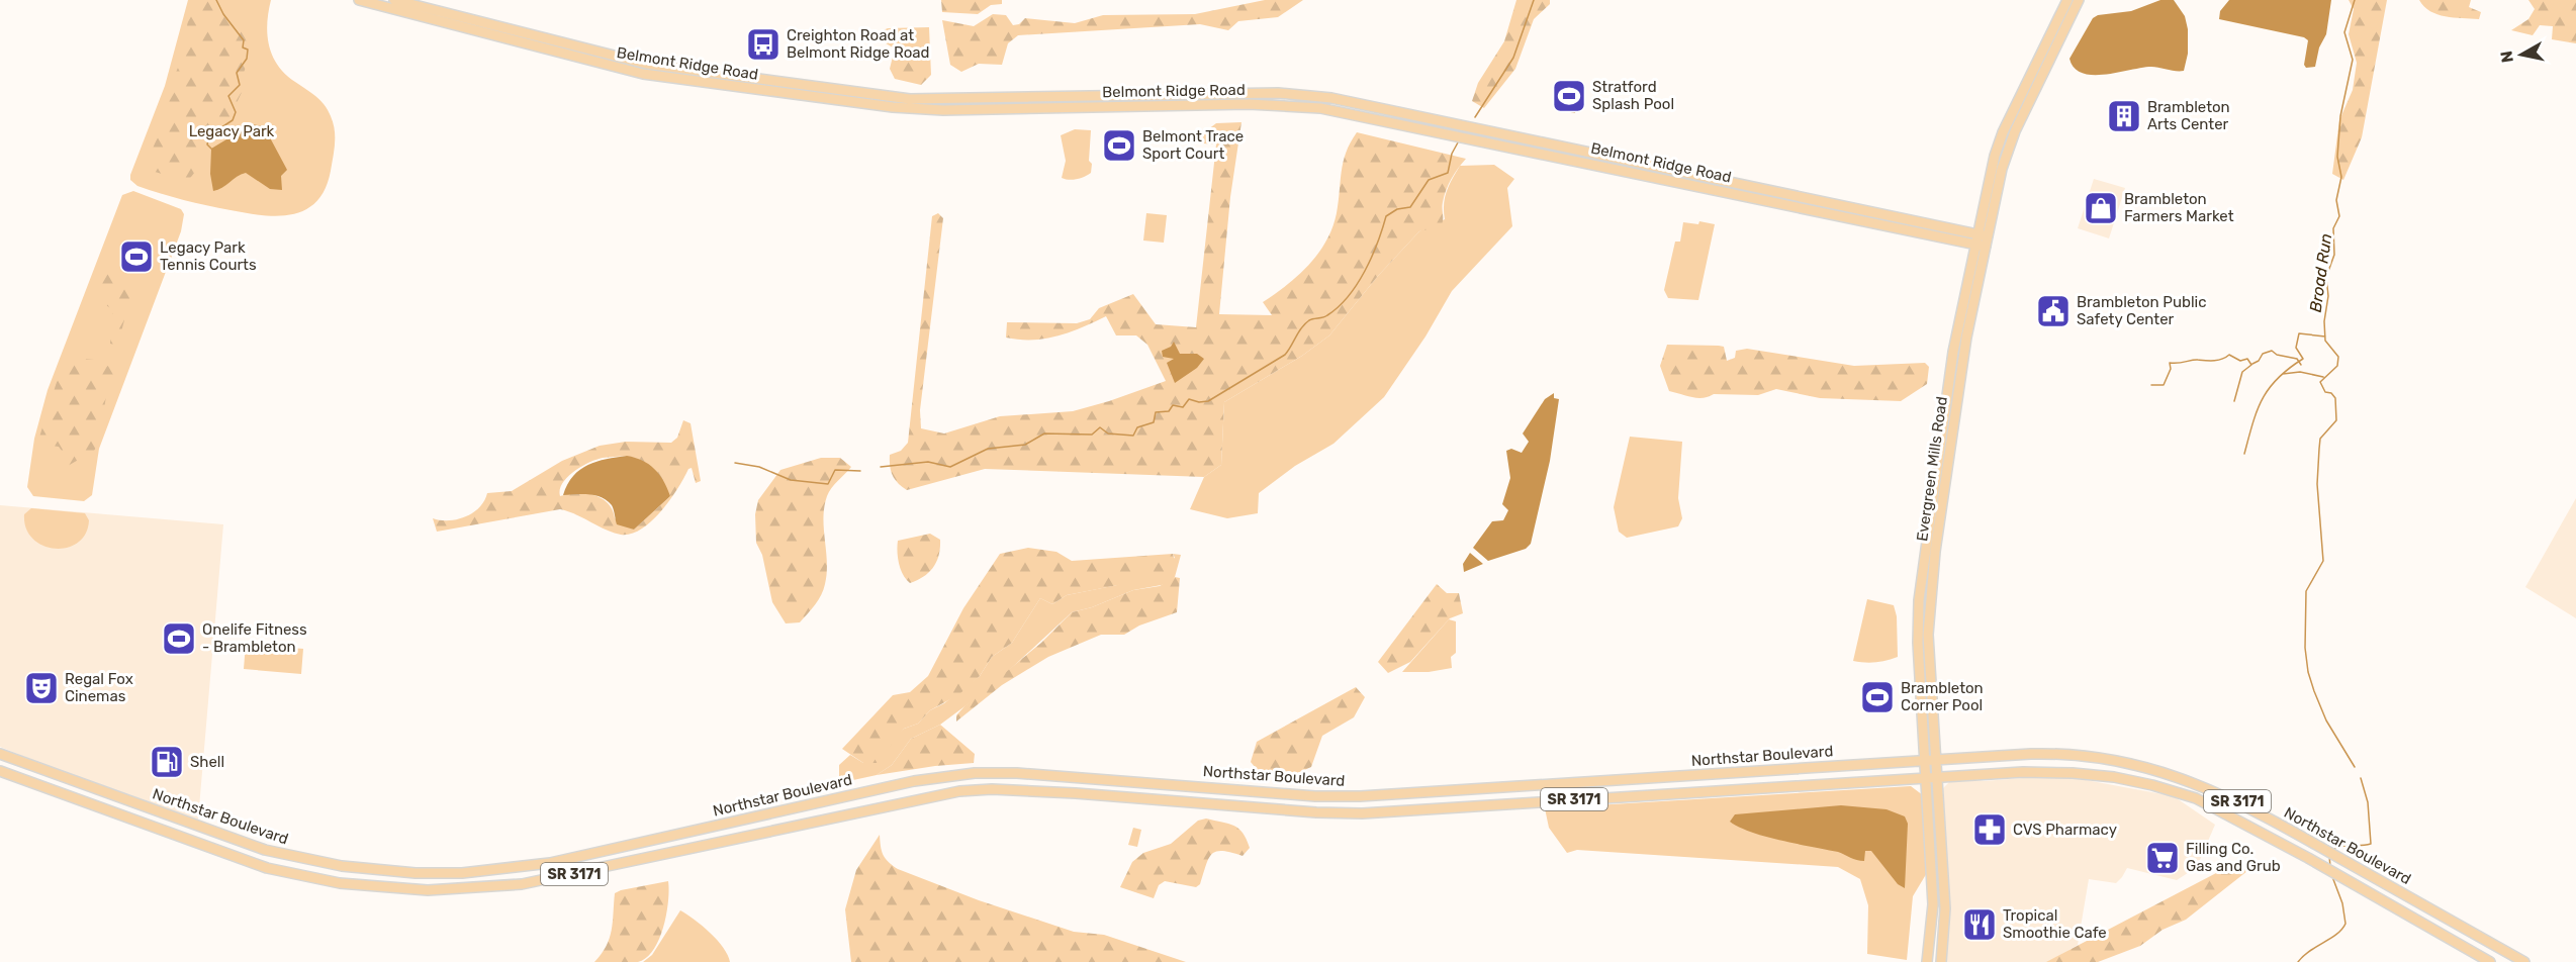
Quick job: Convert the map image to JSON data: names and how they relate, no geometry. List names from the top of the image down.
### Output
{
  "streets": {
    "main road": [
      "Belmont Ridge Road",
      "Evergreen Mills Road",
      "Northstar Boulevard",
      "SR 3171"
    ]
  },
  "crossings": [
    ["Belmont Ridge Road", "Evergreen Mills Road"],
    ["Evergreen Mills Road", "Northstar Boulevard"]
  ],
  "water": ["Broad Run"],
  "parks": ["Legacy Park"],
  "places": {
    "bus stop": ["Creighton Road at Belmont Ridge Road"],
    "sports": [
      "Stratford Splash Pool",
      "Belmont Trace Sport Court",
      "Legacy Park Tennis Courts",
      "Onelife Fitness - Brambleton",
      "Brambleton Corner Pool"
    ],
    "building": ["Brambleton Arts Center"],
    "shop": ["Brambleton Farmers Market"],
    "public building": ["Brambleton Public Safety Center"],
    "theatre": ["Regal Fox Cinemas"],
    "fuel station": ["Shell"],
    "pharmacy": ["CVS Pharmacy"],
    "supermarket": ["Filling Co. Gas and Grub"],
    "restaurant": ["Tropical Smoothie Cafe"]
  },
  "north": "left"
}
